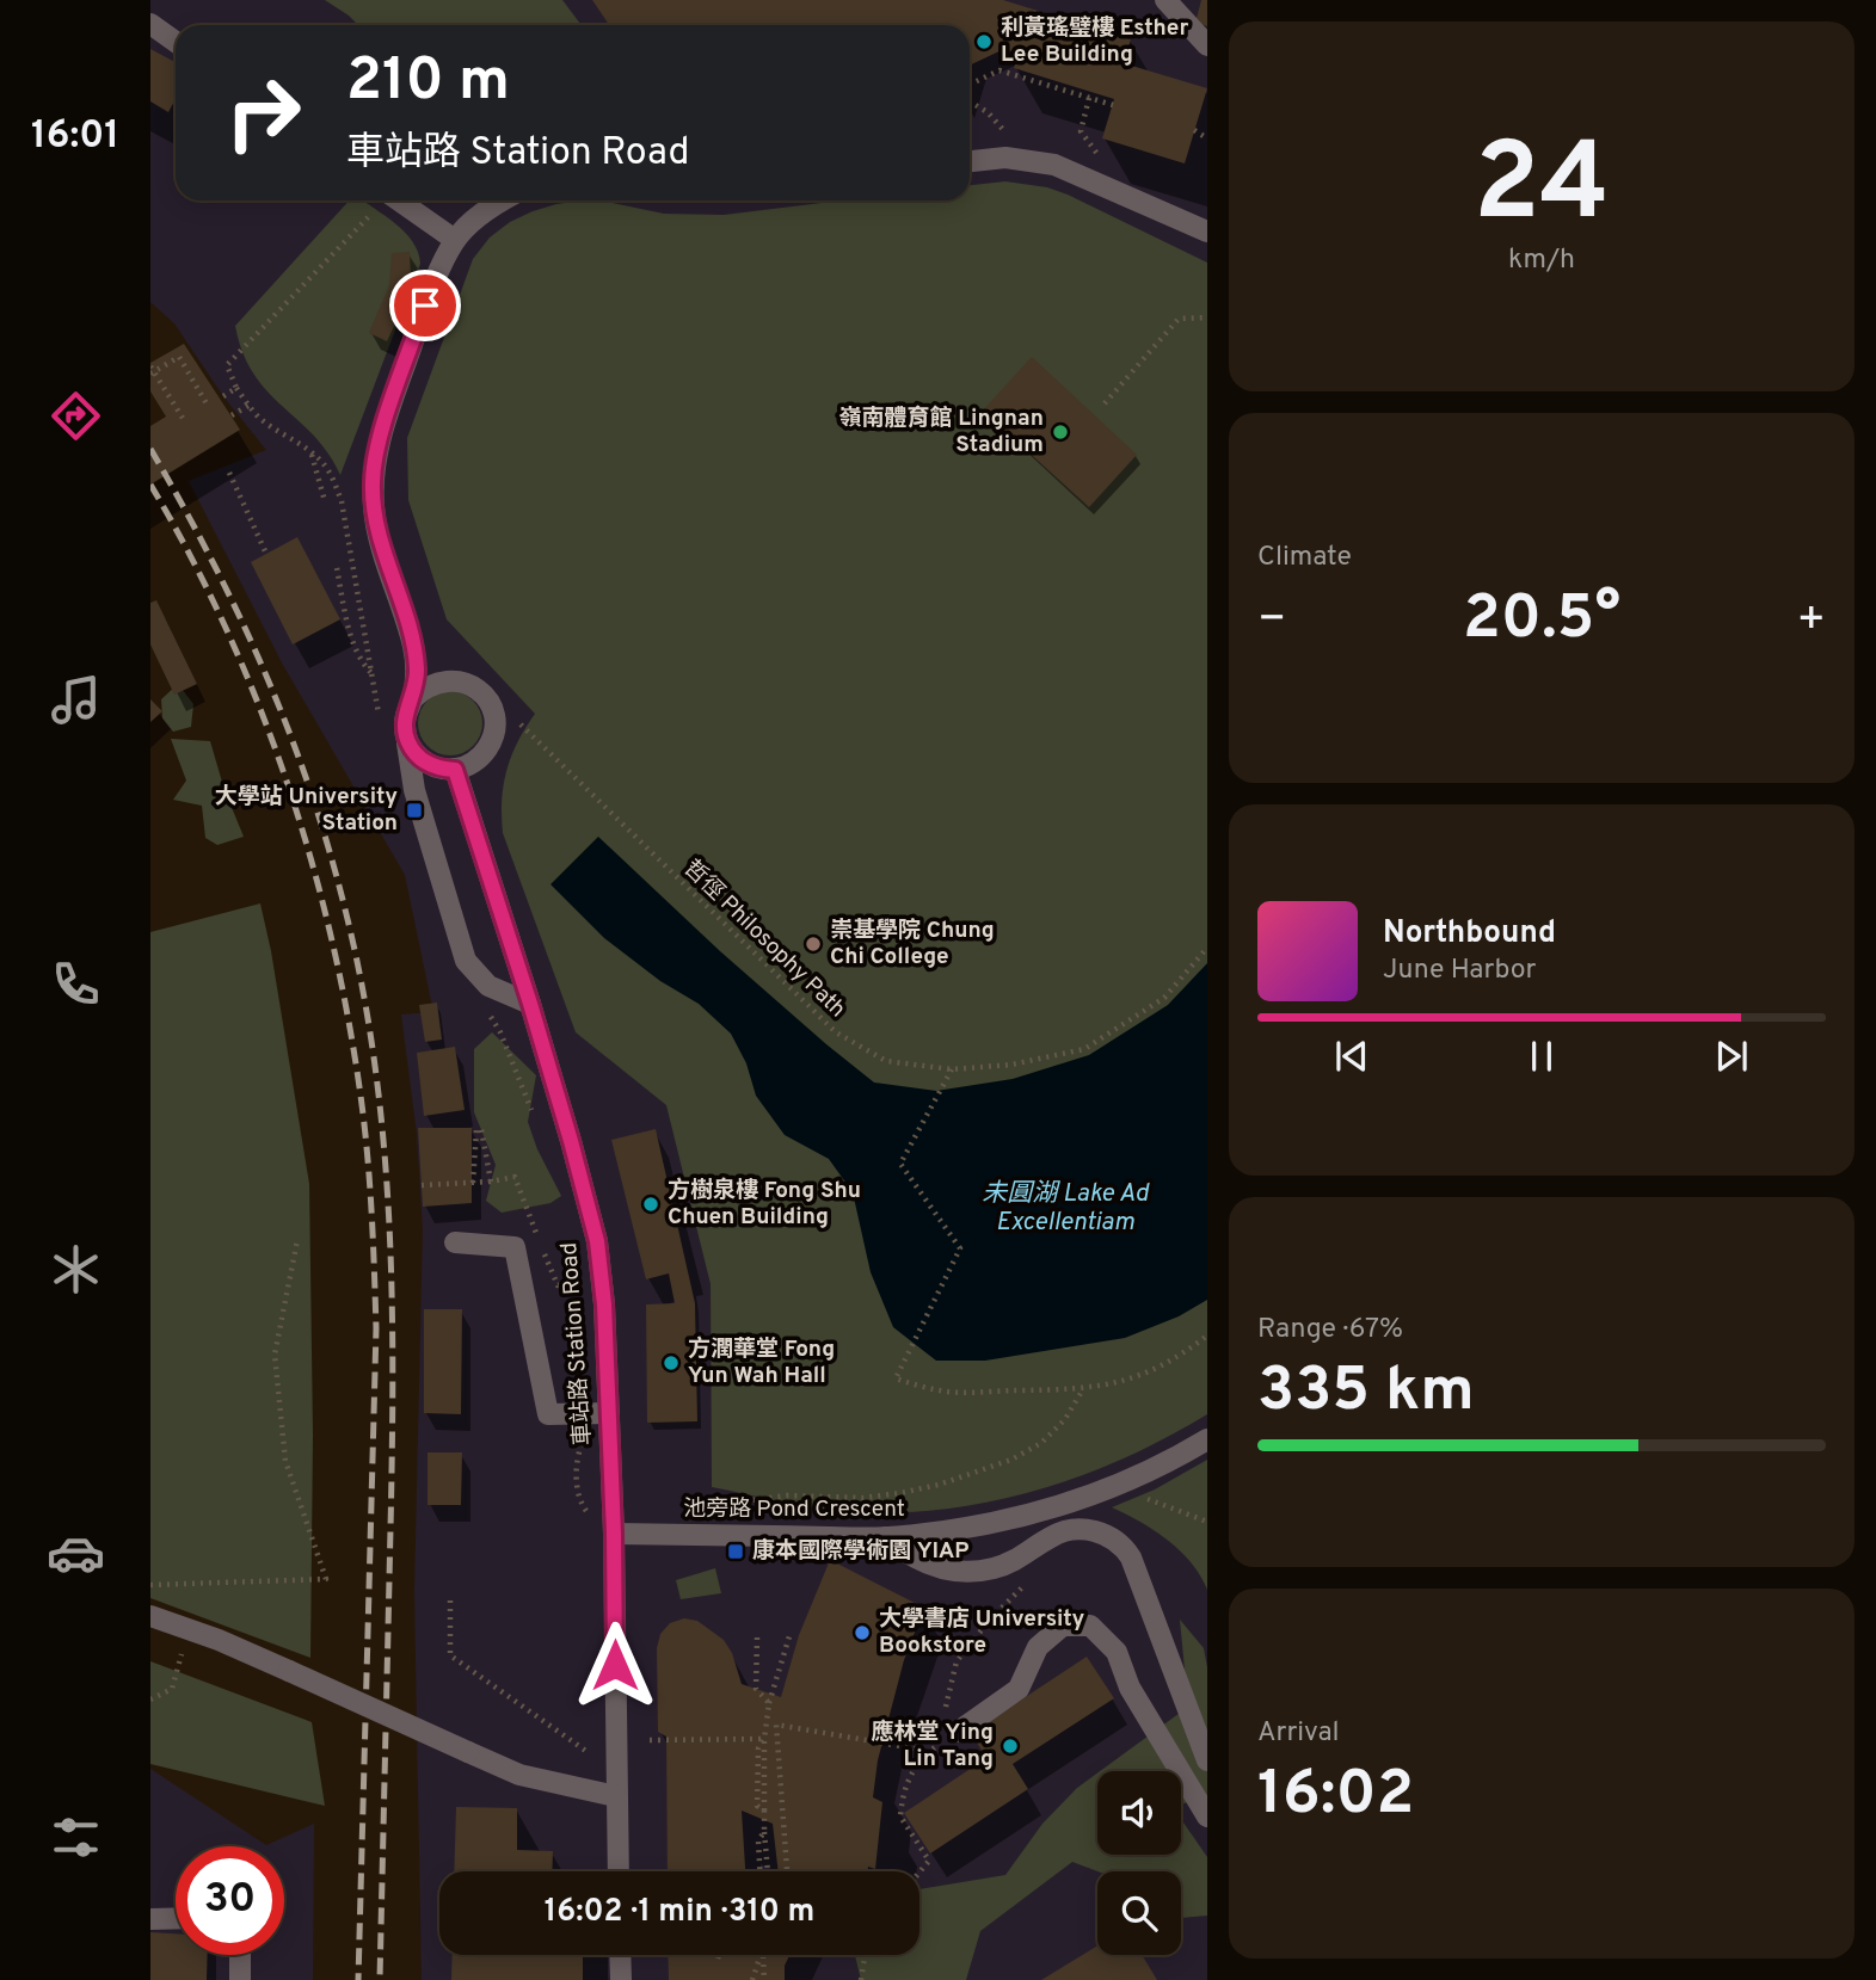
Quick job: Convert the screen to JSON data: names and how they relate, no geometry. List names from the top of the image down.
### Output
{
  "streets": {
    "street": ["車站路 Station Road", "池旁路 Pond Crescent"],
    "path": ["哲徑 Philosophy Path"]
  },
  "crossings": [
    ["車站路 Station Road", "池旁路 Pond Crescent"]
  ],
  "water": ["未圓湖 Lake Ad Excellentiam"],
  "places": {
    "other": [
      "利黃瑤璧樓 Esther Lee Building",
      "嶺南體育館 Lingnan Stadium",
      "崇基學院 Chung Chi College",
      "方樹泉樓 Fong Shu Chuen Building",
      "方潤華堂 Fong Yun Wah Hall",
      "大學書店 University Bookstore",
      "應林堂 Ying Lin Tang"
    ],
    "transit": ["大學站 University Station", "康本國際學術園 YIAP"]
  },
  "page": {
    "tabs": "16:01",
    "tile": [
      ["24", "km/h"],
      "Climate",
      ["Range · 67%", "335 km"],
      ["Arrival", "16:02"]
    ],
    "turn": ["210 m", "車站路 Station Road"],
    "heat": ["−", "20.5°", "+"],
    "song": ["Northbound", "June Harbor"],
    "limit": "30",
    "trip": "16:02 · 1 min · 310 m"
  }
}
